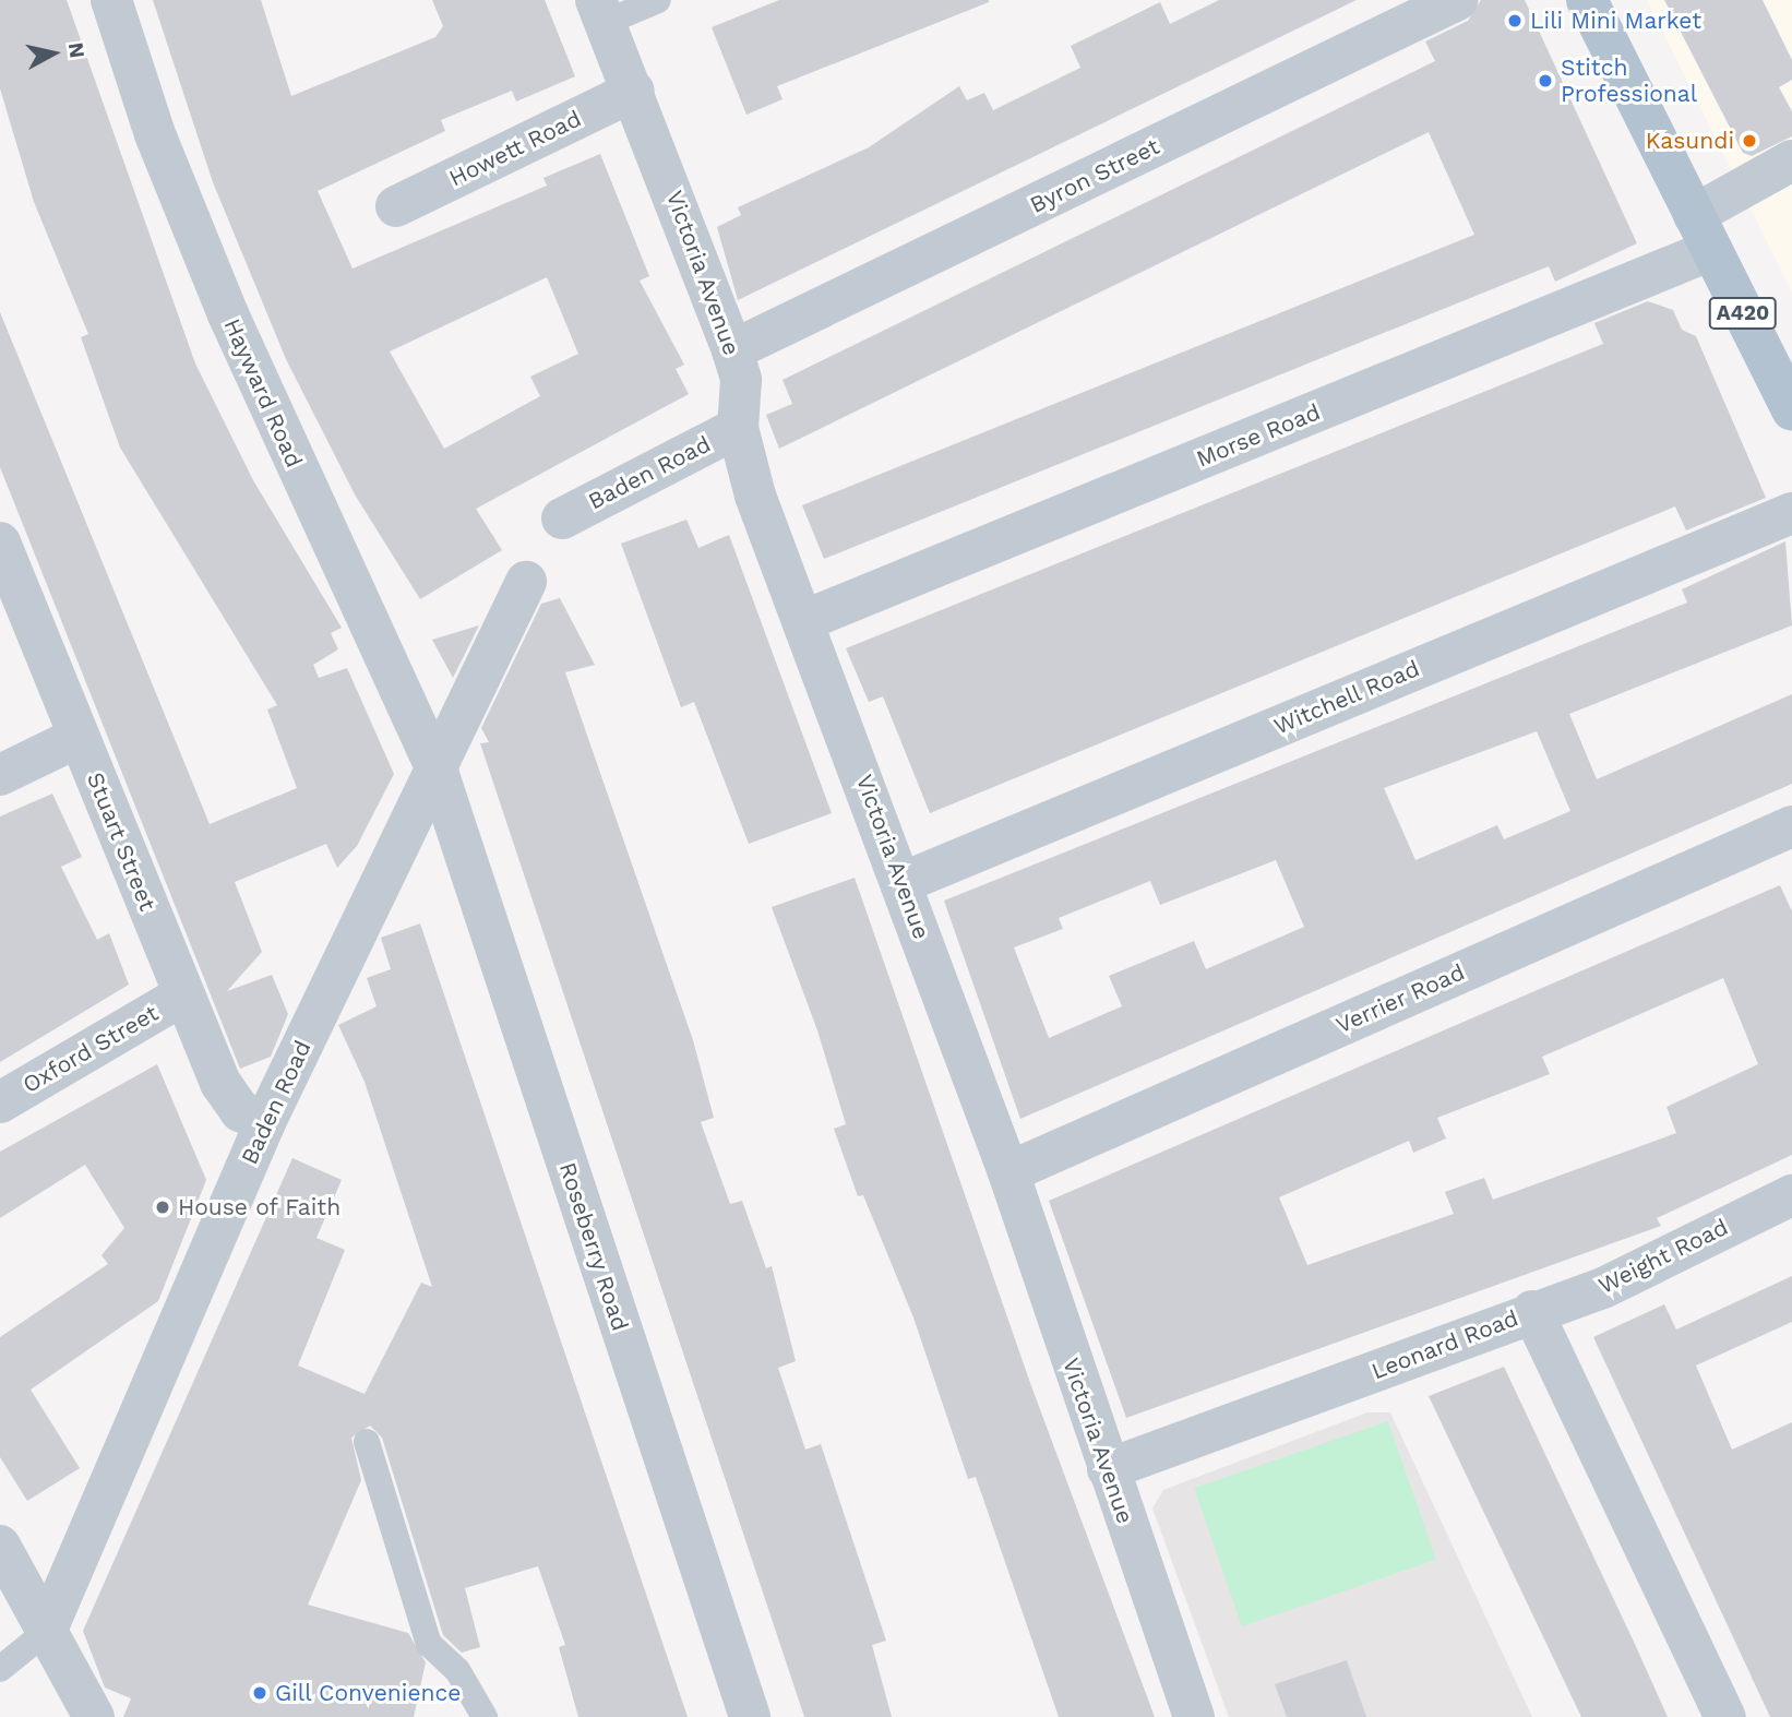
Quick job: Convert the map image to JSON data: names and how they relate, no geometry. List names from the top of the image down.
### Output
{
  "streets": {
    "main road": ["A420"],
    "street": [
      "Howett Road",
      "Byron Street",
      "Victoria Avenue",
      "Hayward Road",
      "Morse Road",
      "Baden Road",
      "Witchell Road",
      "Stuart Street",
      "Verrier Road",
      "Oxford Street",
      "Roseberry Road",
      "Weight Road",
      "Leonard Road"
    ]
  },
  "crossings": [
    ["Howett Road", "Victoria Avenue"],
    ["Byron Street", "Victoria Avenue"],
    ["Victoria Avenue", "Morse Road"],
    ["Victoria Avenue", "Baden Road"],
    ["Victoria Avenue", "Witchell Road"],
    ["Victoria Avenue", "Verrier Road"],
    ["Victoria Avenue", "Leonard Road"],
    ["A420", "Morse Road"],
    ["Hayward Road", "Baden Road"],
    ["Hayward Road", "Roseberry Road"],
    ["Baden Road", "Stuart Street"],
    ["Baden Road", "Roseberry Road"],
    ["Stuart Street", "Oxford Street"],
    ["Weight Road", "Leonard Road"]
  ],
  "places": [
    "Lili Mini Market",
    "Stitch Professional",
    "Kasundi",
    "House of Faith",
    "Gill Convenience"
  ],
  "north": "right"
}
